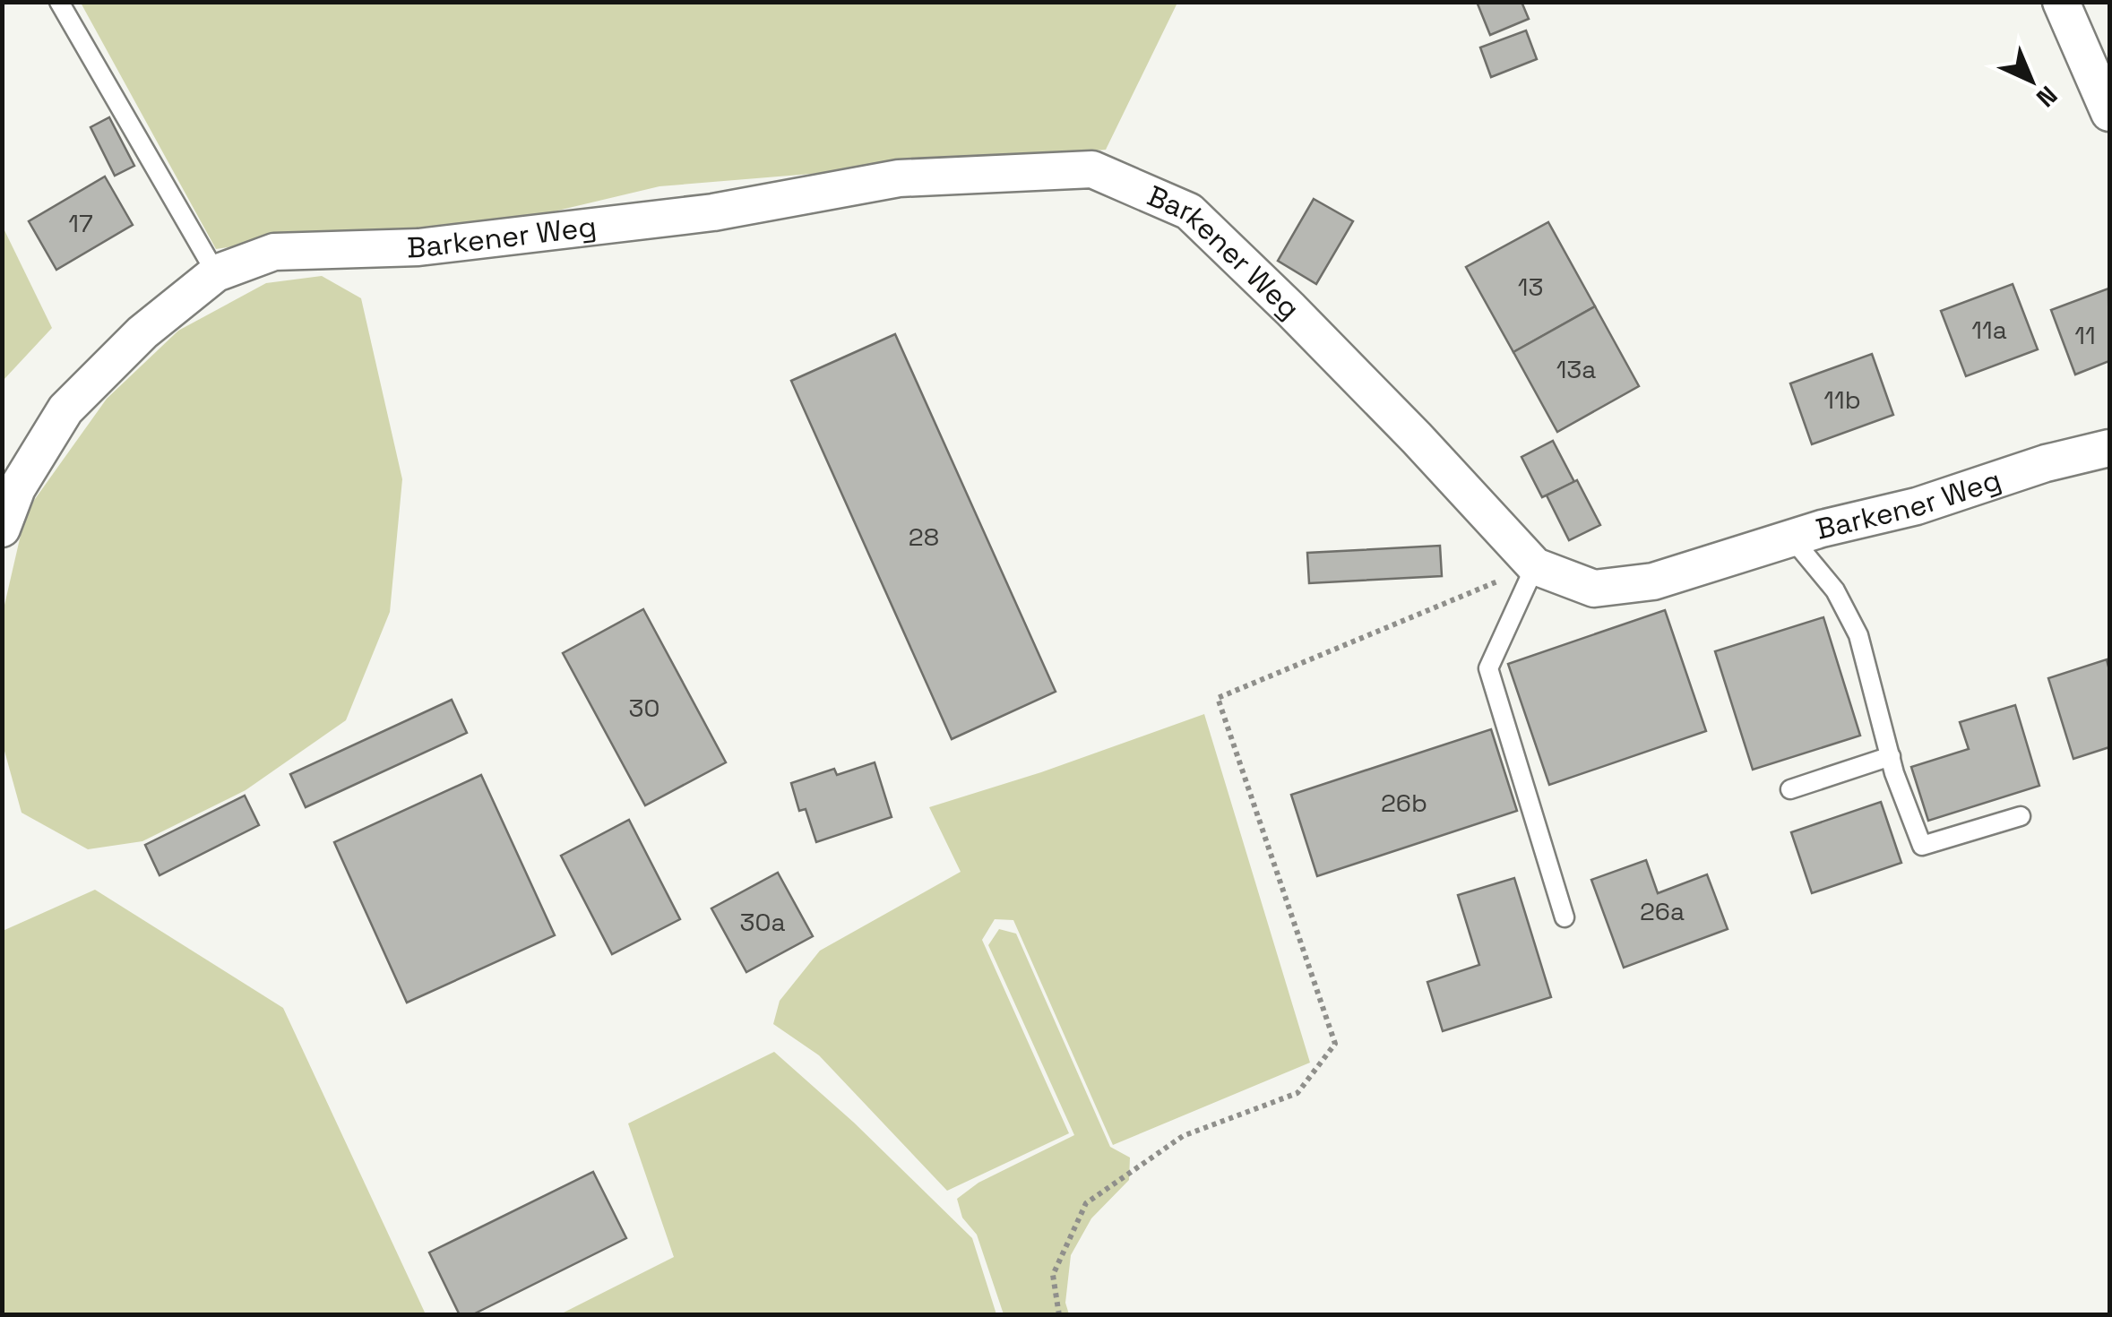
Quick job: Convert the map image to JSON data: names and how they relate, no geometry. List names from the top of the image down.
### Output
{
  "streets": {
    "street": ["Barkener Weg"]
  },
  "house_numbers": [
    "17",
    "13",
    "11a",
    "11",
    "13a",
    "11b",
    "28",
    "30",
    "26b",
    "26a",
    "30a"
  ],
  "north": "bottom right"
}
